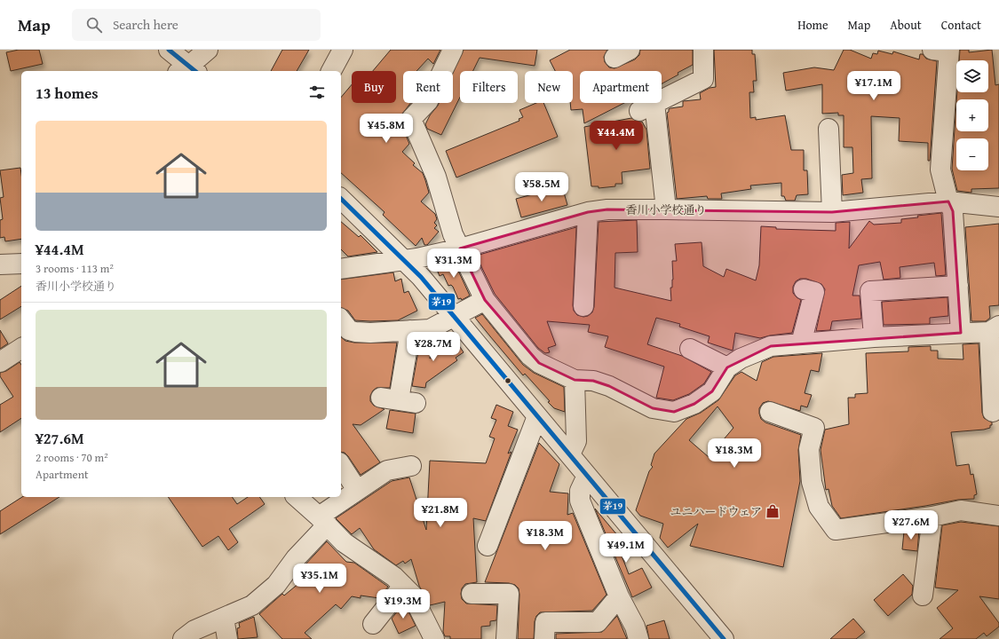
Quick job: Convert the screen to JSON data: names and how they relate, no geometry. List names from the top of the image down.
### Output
{
  "streets": {
    "street": ["香川小学校通り"]
  },
  "places": {
    "shop": ["ユニハードウェア"]
  },
  "lines": ["transit line 茅19"],
  "page": {
    "header": "Map",
    "search": "Search here",
    "nav": [
      "Home",
      "Map",
      "About",
      "Contact"
    ],
    "map_buttons": ["+", "−"],
    "price": [
      "¥17.1M",
      "¥45.8M",
      "¥44.4M",
      "¥58.5M",
      "¥31.3M",
      "¥28.7M",
      "¥18.3M",
      "¥21.8M",
      "¥27.6M",
      "¥18.3M",
      "¥49.1M",
      "¥35.1M",
      "¥19.3M"
    ],
    "chip": [
      "Buy",
      "Rent",
      "Filters",
      "New",
      "Apartment"
    ],
    "heading": "13 homes",
    "list": [
      {
        "name": "¥44.4M",
        "note": "3 rooms · 113 m² · 香川小学校通り"
      },
      {
        "name": "¥27.6M",
        "note": "2 rooms · 70 m² · Apartment"
      }
    ]
  }
}
